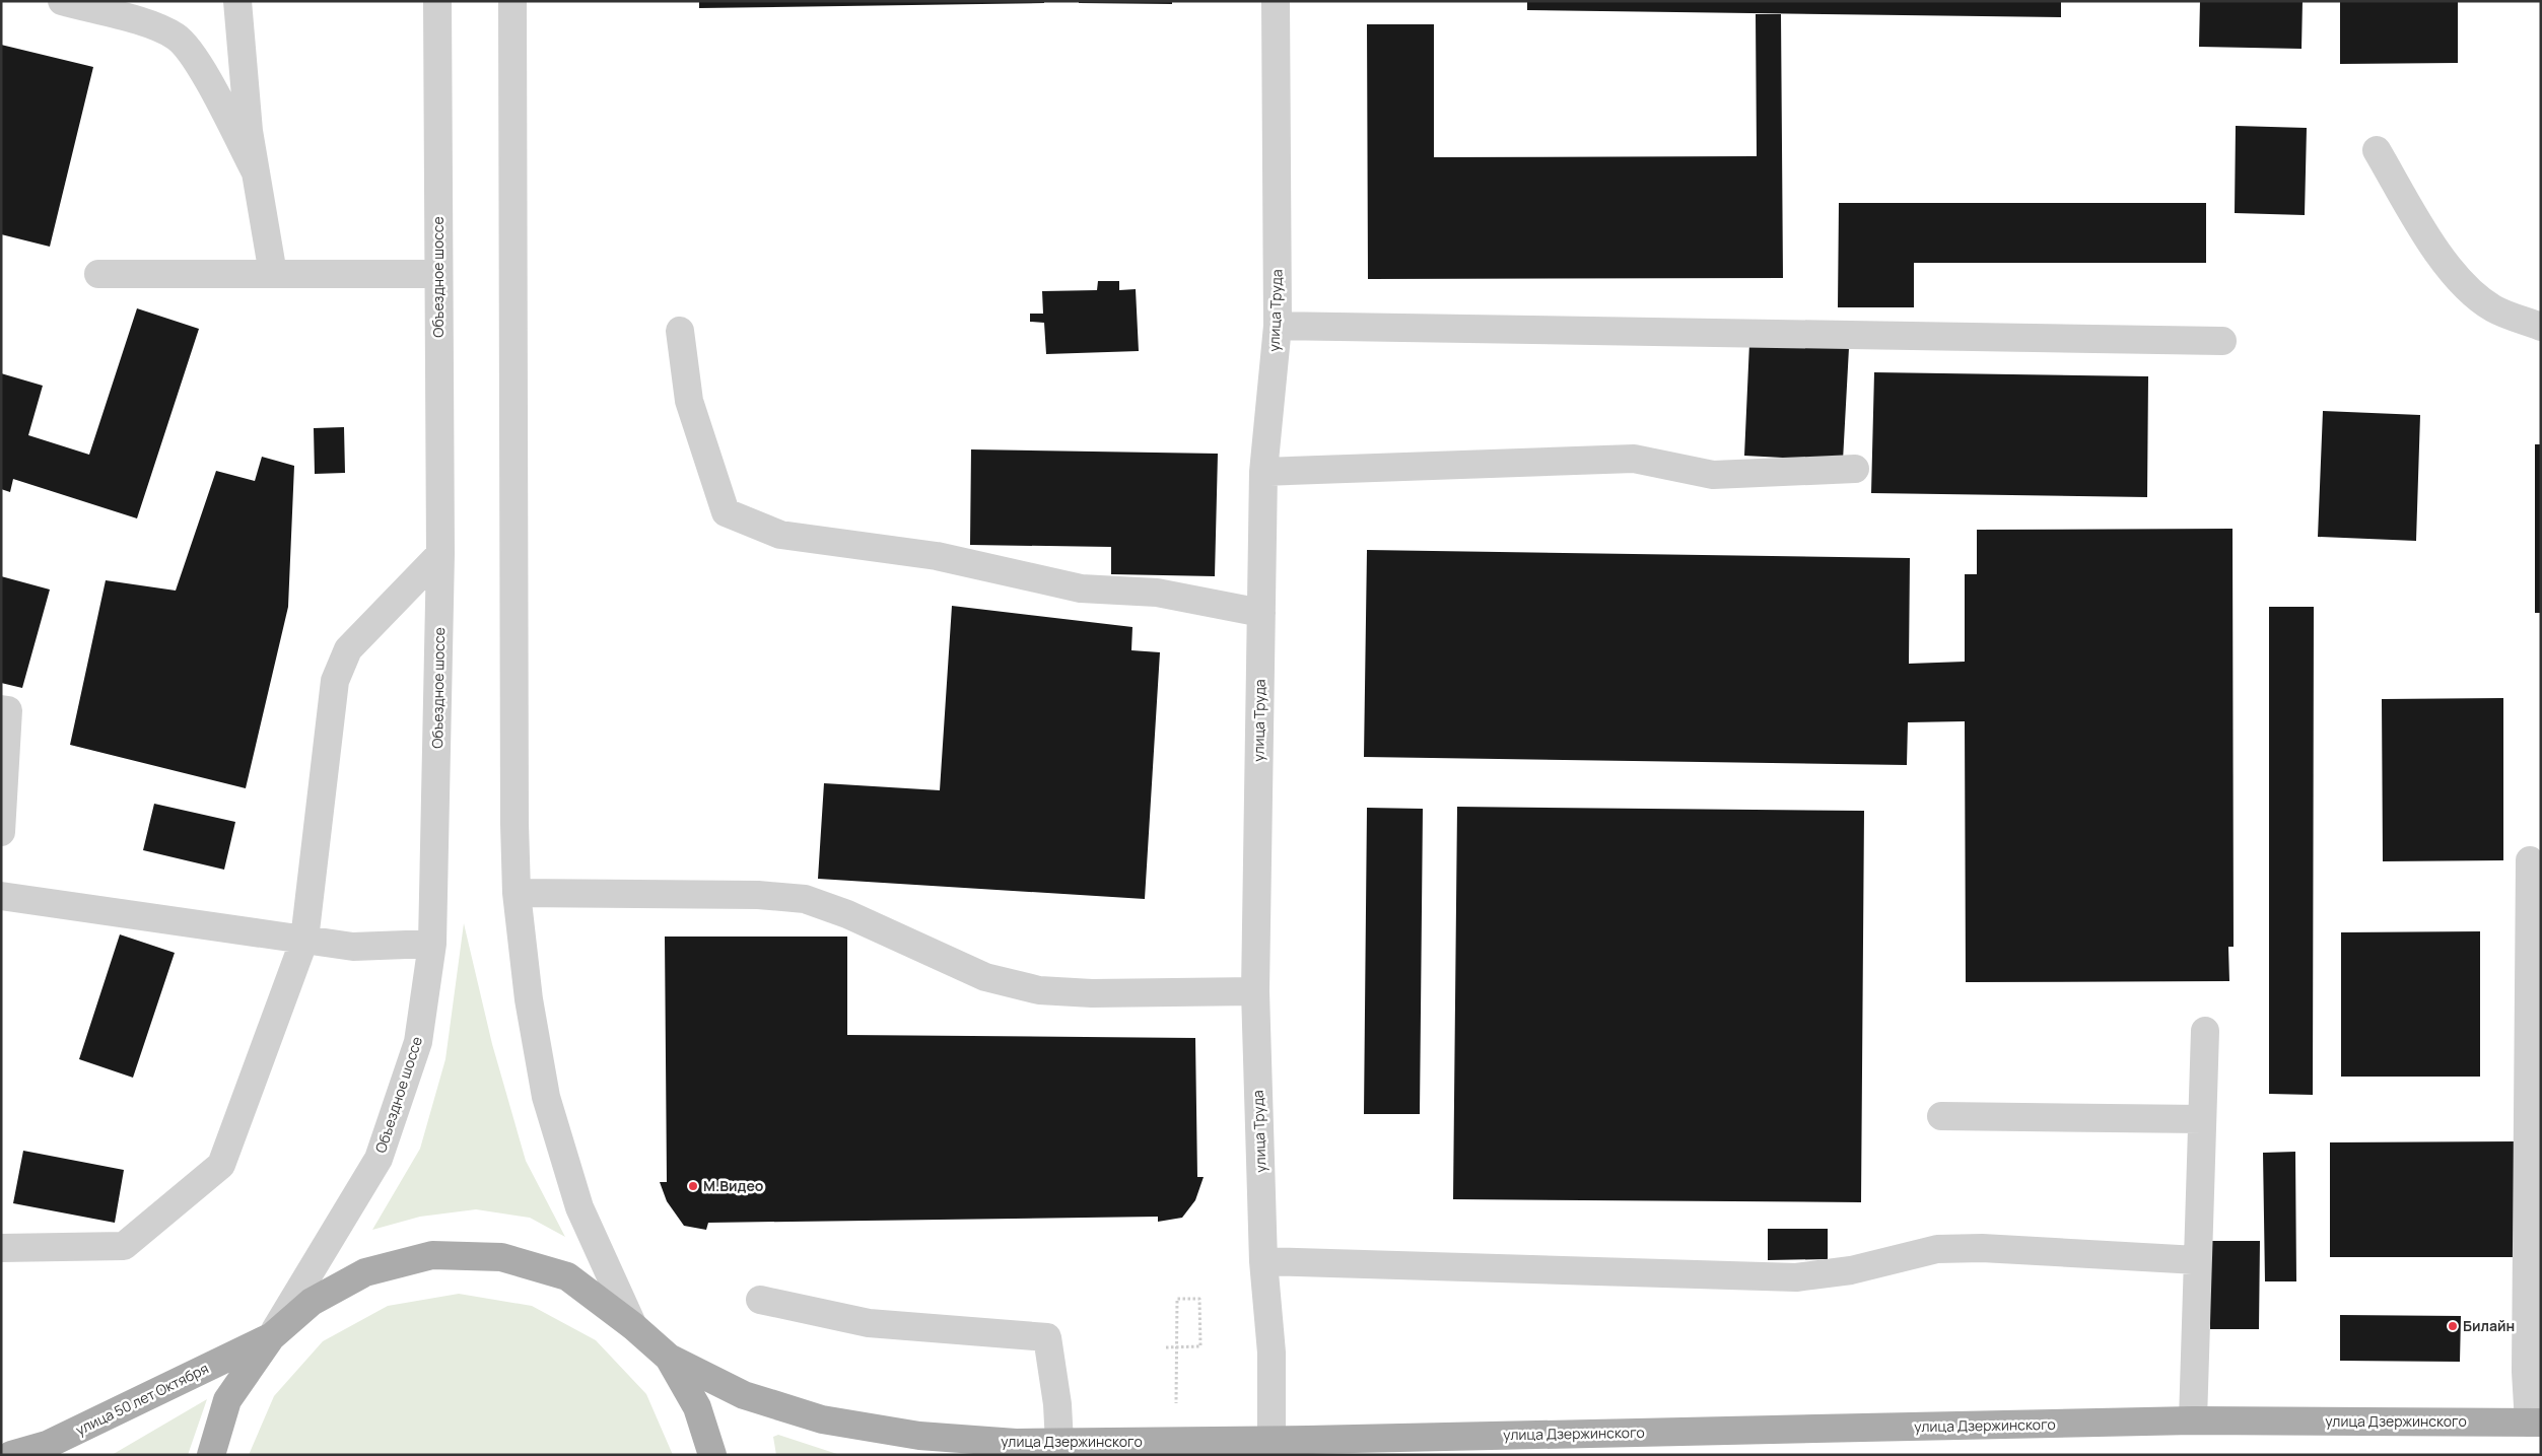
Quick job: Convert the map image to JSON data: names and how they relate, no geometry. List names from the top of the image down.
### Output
{
  "streets": {
    "main road": ["улица 50 лет Октября", "улица Дзержинского"],
    "street": ["Объездное шоссе", "улица Труда"]
  },
  "crossings": [
    ["Объездное шоссе", "улица 50 лет Октября"],
    ["Объездное шоссе", "улица Дзержинского"],
    ["улица Труда", "улица Дзержинского"],
    ["улица 50 лет Октября", "улица Дзержинского"]
  ],
  "places": ["М.Видео", "Билайн"]
}
